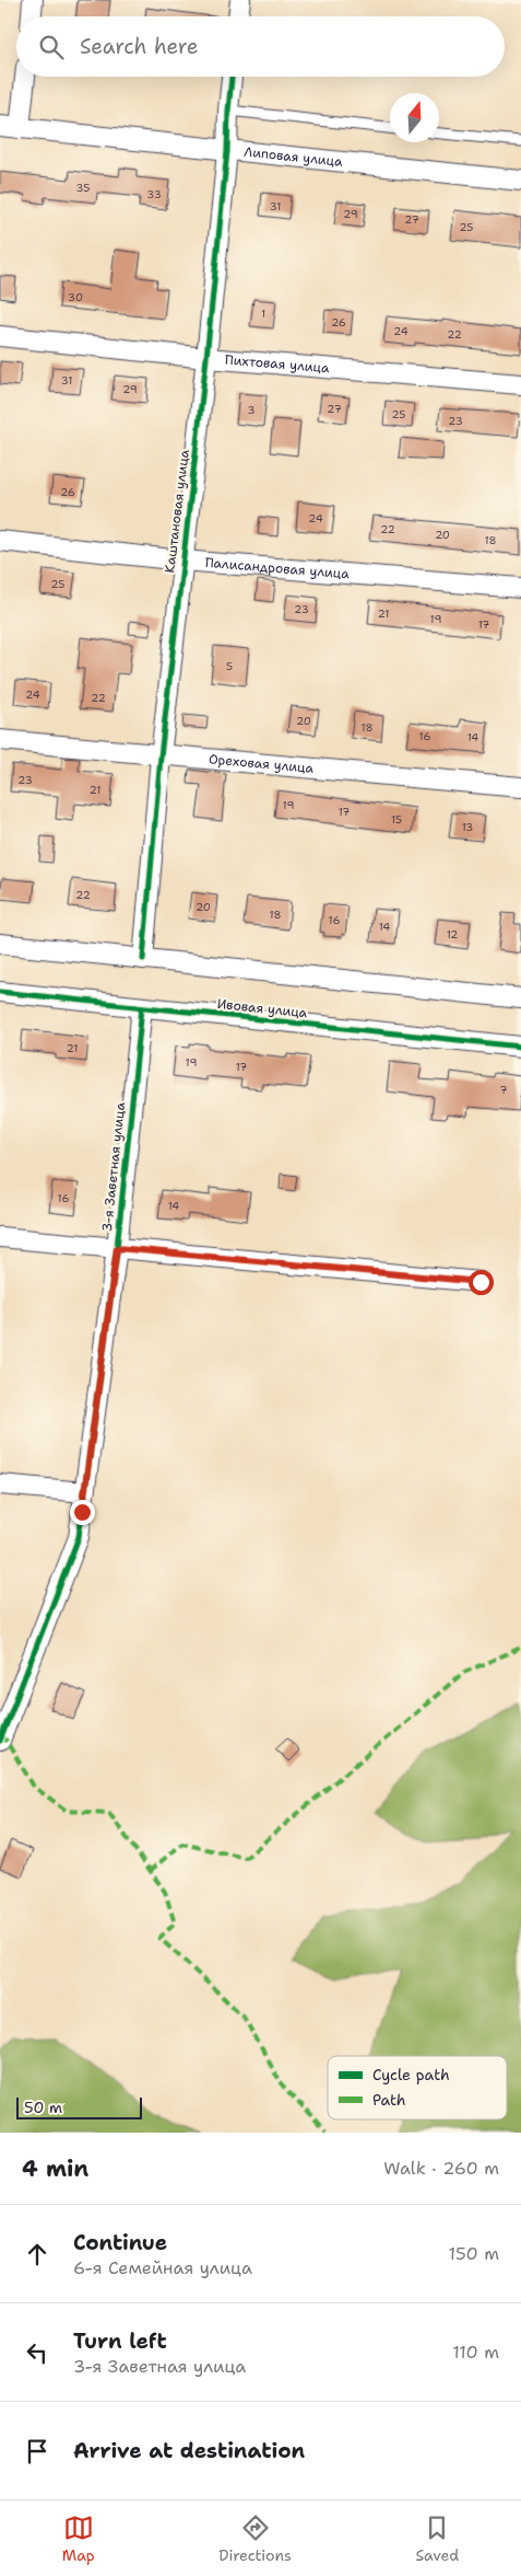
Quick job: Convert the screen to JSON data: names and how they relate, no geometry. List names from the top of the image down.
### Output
{
  "streets": {
    "street": [
      "Липовая улица",
      "Пихтовая улица",
      "Каштановая улица",
      "Палисандровая улица",
      "Ореховая улица",
      "Ивовая улица",
      "3-я Заветная улица"
    ]
  },
  "crossings": [
    ["Липовая улица", "Каштановая улица"],
    ["Пихтовая улица", "Каштановая улица"],
    ["Каштановая улица", "Палисандровая улица"],
    ["Каштановая улица", "Ореховая улица"],
    ["Ивовая улица", "3-я Заветная улица"]
  ],
  "house_numbers": [
    "35",
    "33",
    "31",
    "29",
    "27",
    "25",
    "30",
    "1",
    "26",
    "24",
    "22",
    "31",
    "29",
    "27",
    "3",
    "25",
    "23",
    "26",
    "24",
    "22",
    "20",
    "18",
    "25",
    "23",
    "21",
    "19",
    "17",
    "5",
    "24",
    "22",
    "20",
    "18",
    "16",
    "14",
    "23",
    "21",
    "19",
    "17",
    "15",
    "13",
    "22",
    "20",
    "18",
    "16",
    "14",
    "12",
    "21",
    "19",
    "17",
    "7",
    "16",
    "14"
  ],
  "legend": ["Cycle path", "Path"],
  "scale_bar": "50 m",
  "north": "top",
  "page": {
    "search": "Search here",
    "scale": "50 m",
    "heading": ["4 min", "Walk · 260 m"],
    "list": [
      ["Continue", "6-я Семейная улица", "150 m"],
      ["Turn left", "3-я Заветная улица", "110 m"],
      "Arrive at destination"
    ],
    "nav": ["Map", "Directions", "Saved"]
  }
}
